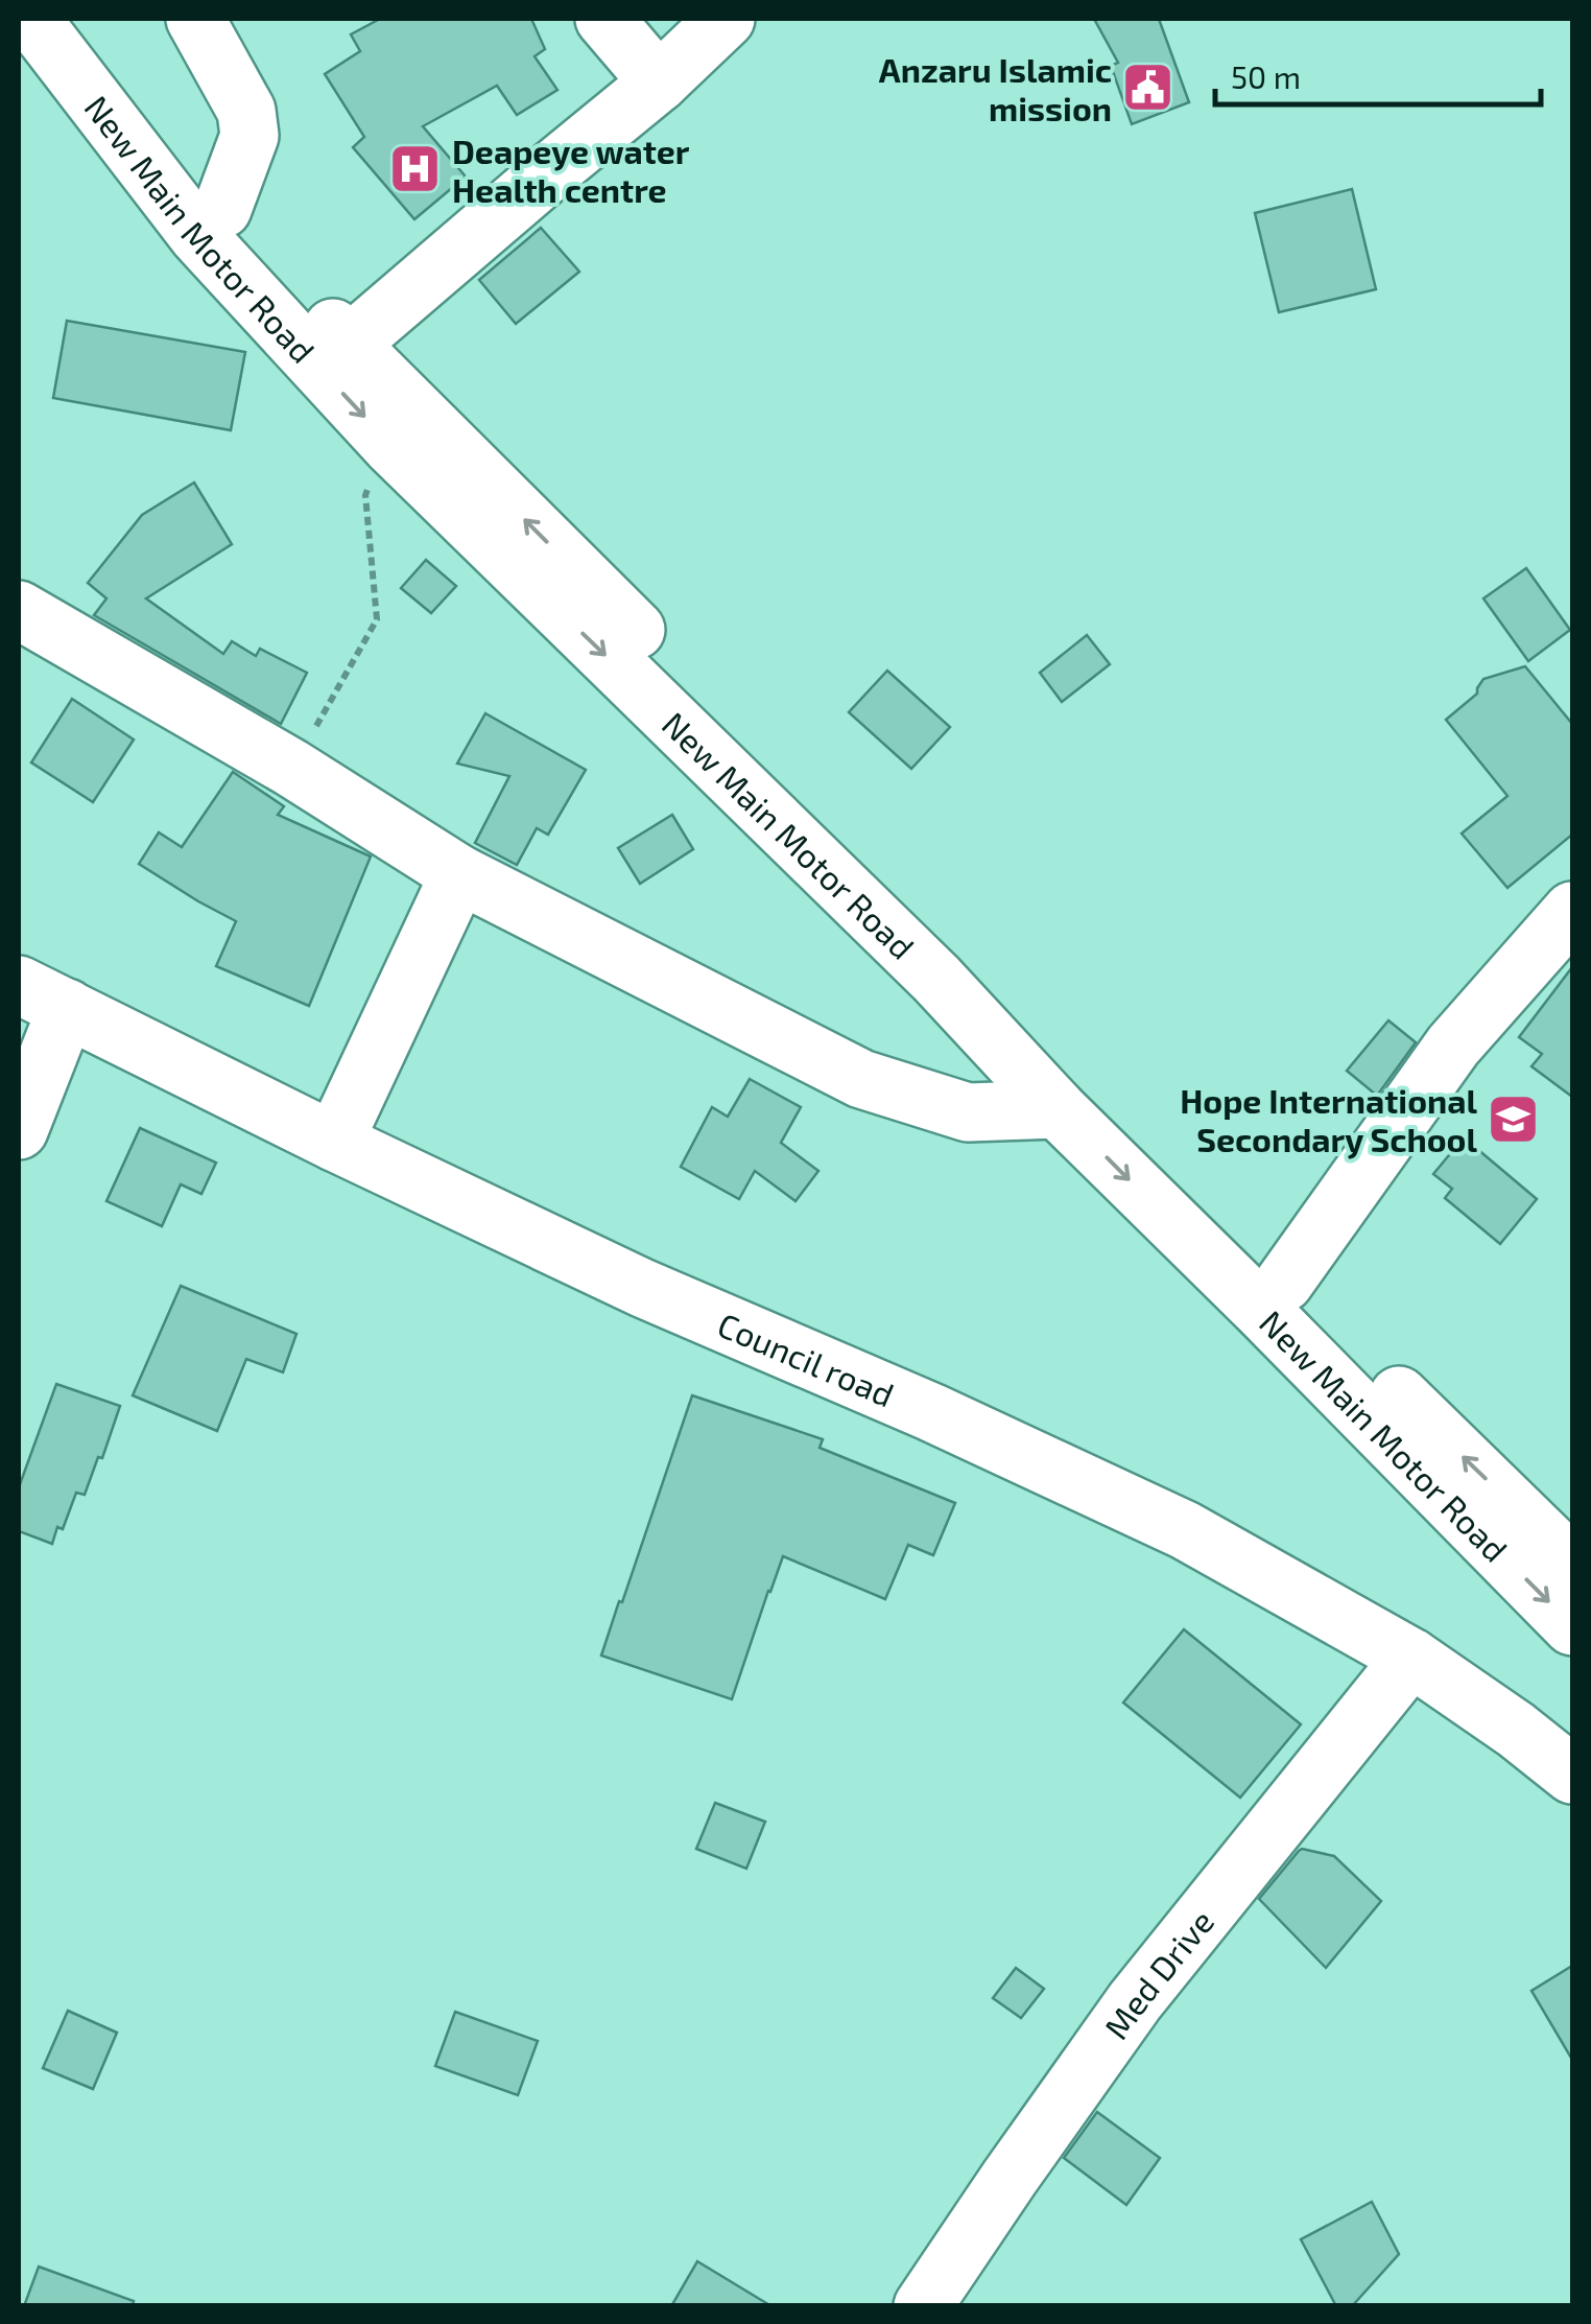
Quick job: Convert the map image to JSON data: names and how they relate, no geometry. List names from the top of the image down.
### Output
{
  "streets": {
    "main road": ["New Main Motor Road", "Council road", "Med Drive"]
  },
  "crossings": [
    ["Council road", "Med Drive"]
  ],
  "places": {
    "public building": ["Anzaru Islamic mission"],
    "hospital": ["Deapeye water Health centre"],
    "school or university": ["Hope International Secondary School"]
  },
  "scale_bar": "50 m"
}
